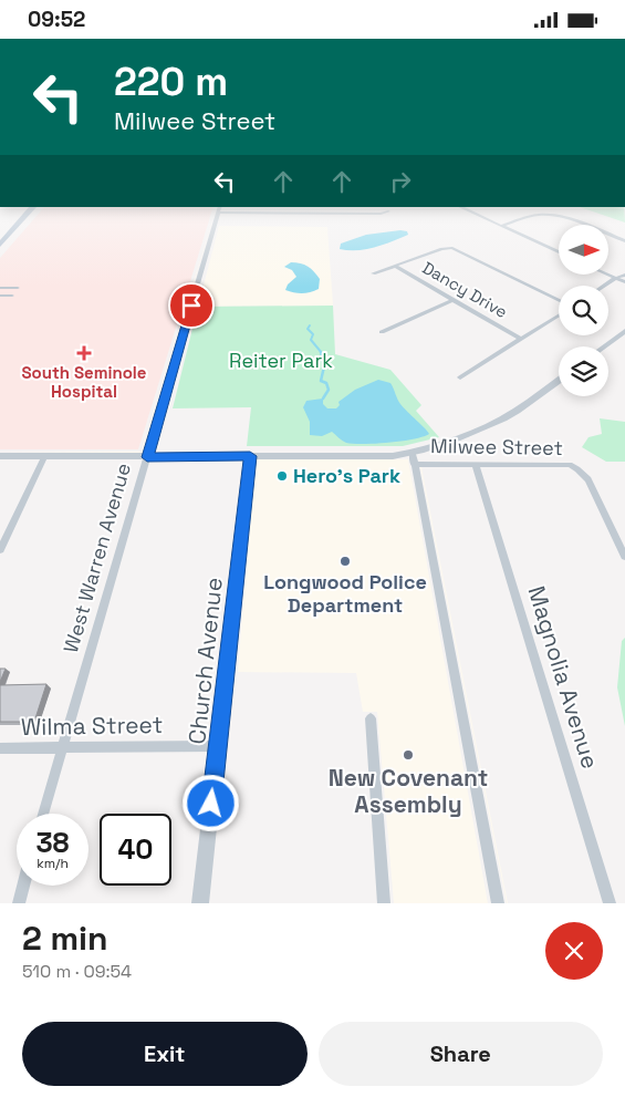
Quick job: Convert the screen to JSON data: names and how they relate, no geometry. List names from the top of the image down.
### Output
{
  "streets": {
    "street": [
      "Dancy Drive",
      "Milwee Street",
      "West Warren Avenue",
      "Church Avenue",
      "Magnolia Avenue",
      "Wilma Street"
    ]
  },
  "crossings": [
    ["Milwee Street", "West Warren Avenue"],
    ["Milwee Street", "Church Avenue"],
    ["Milwee Street", "Magnolia Avenue"],
    ["West Warren Avenue", "Wilma Street"],
    ["Church Avenue", "Wilma Street"]
  ],
  "parks": ["Reiter Park"],
  "places": {
    "health": ["South Seminole Hospital"],
    "other": ["Hero's Park", "Longwood Police Department", "New Covenant Assembly"]
  },
  "north": "right",
  "page": {
    "status": "09:52",
    "turn": ["220 m", "Milwee Street"],
    "speed": "38 km/h",
    "limit": "40",
    "heading": ["2 min", "510 m · 09:54"],
    "buttons": ["Exit", "Share"]
  }
}
